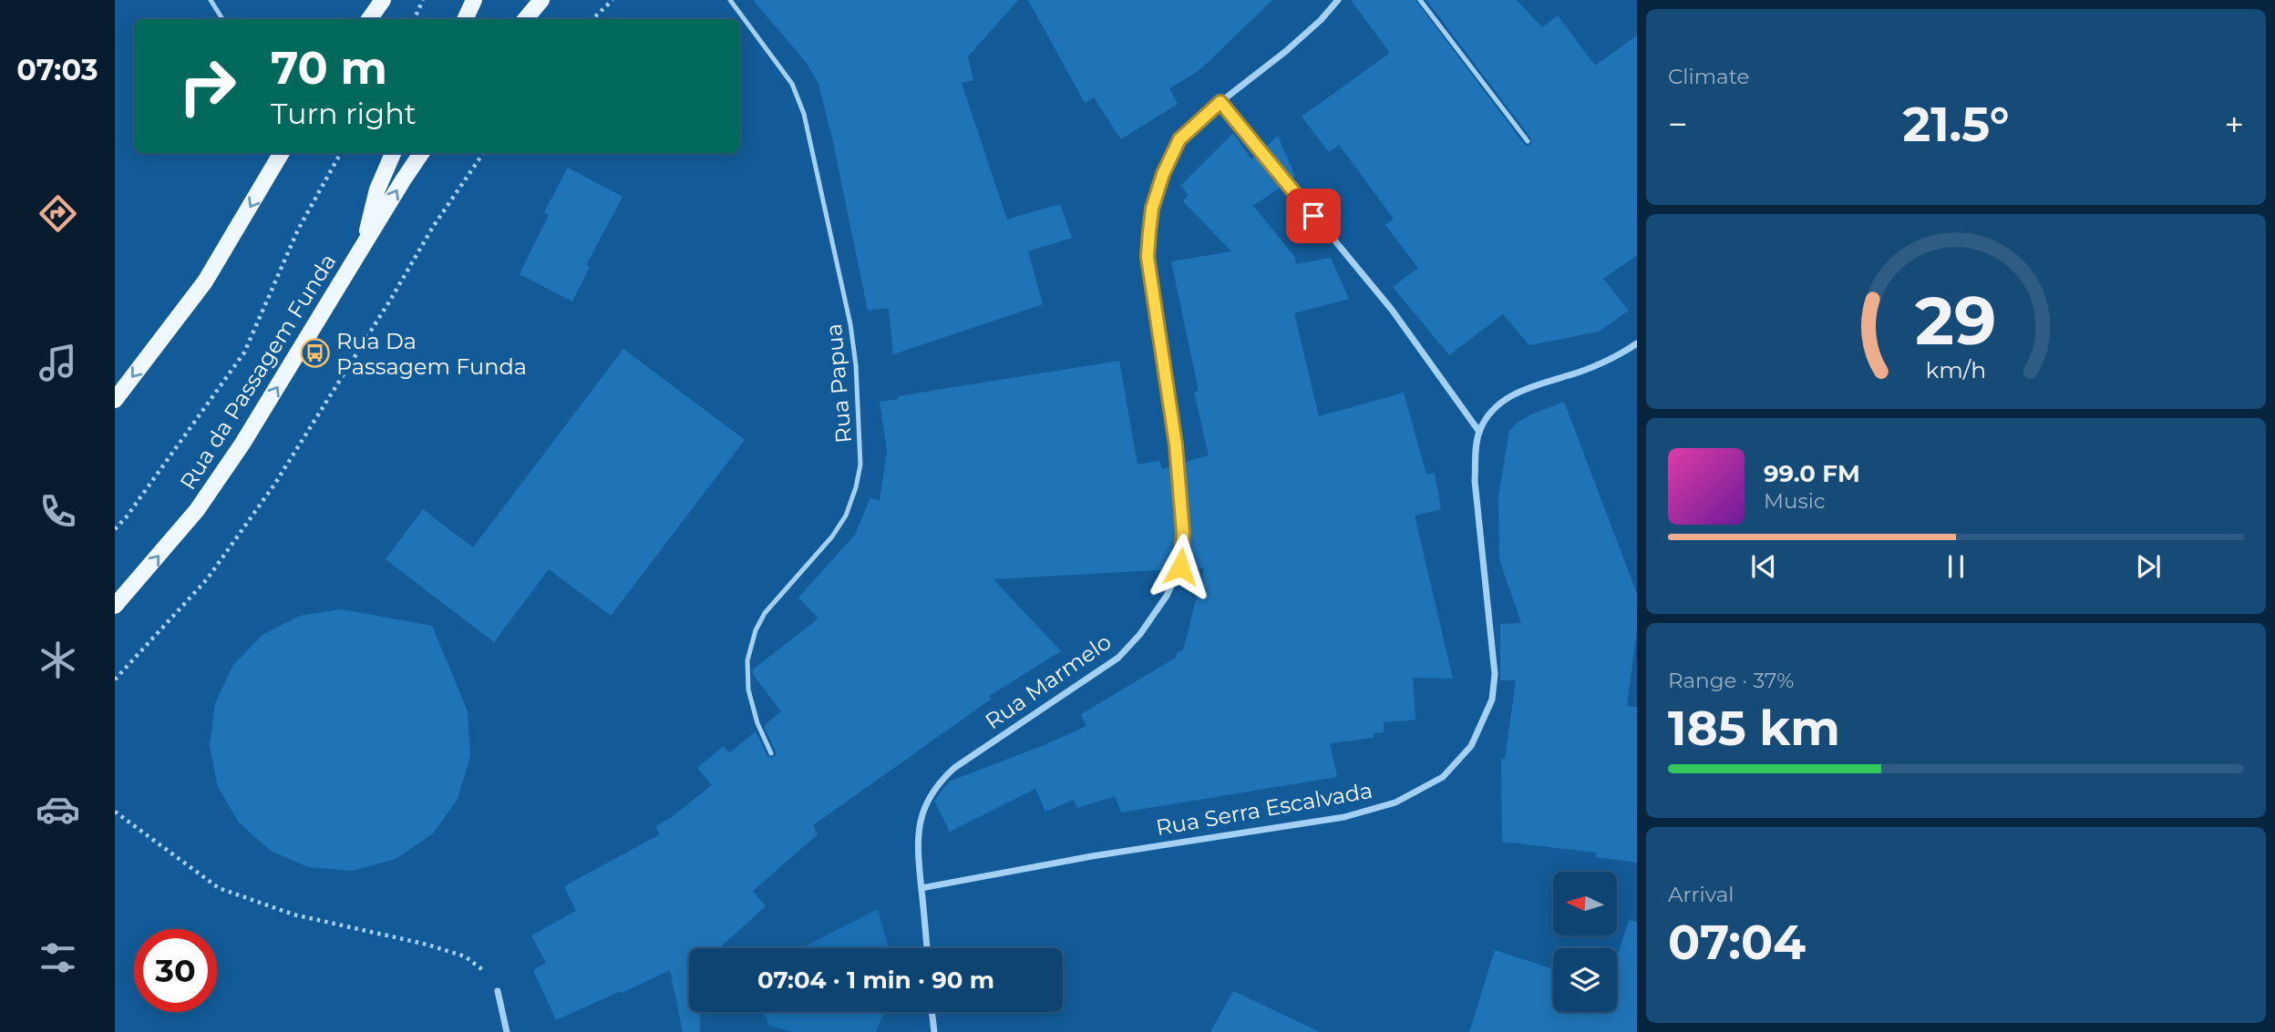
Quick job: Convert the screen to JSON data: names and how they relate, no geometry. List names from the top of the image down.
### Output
{
  "streets": {
    "main road": ["Rua da Passagem Funda"],
    "street": ["Rua Marmelo", "Rua Serra Escalvada"],
    "lane": ["Rua Papua"]
  },
  "crossings": [
    ["Rua Marmelo", "Rua Serra Escalvada"]
  ],
  "places": {
    "bus stop": ["Rua Da Passagem Funda"]
  },
  "north": "left",
  "page": {
    "tabs": "07:03",
    "tile": [
      "Climate",
      ["Range · 37%", "185 km"],
      ["Arrival", "07:04"]
    ],
    "turn": ["70 m", "Turn right"],
    "heat": ["−", "21.5°", "+"],
    "song": ["99.0 FM", "Music"],
    "limit": "30",
    "trip": "07:04 · 1 min · 90 m",
    "gauge": ["29", "km/h"]
  }
}
